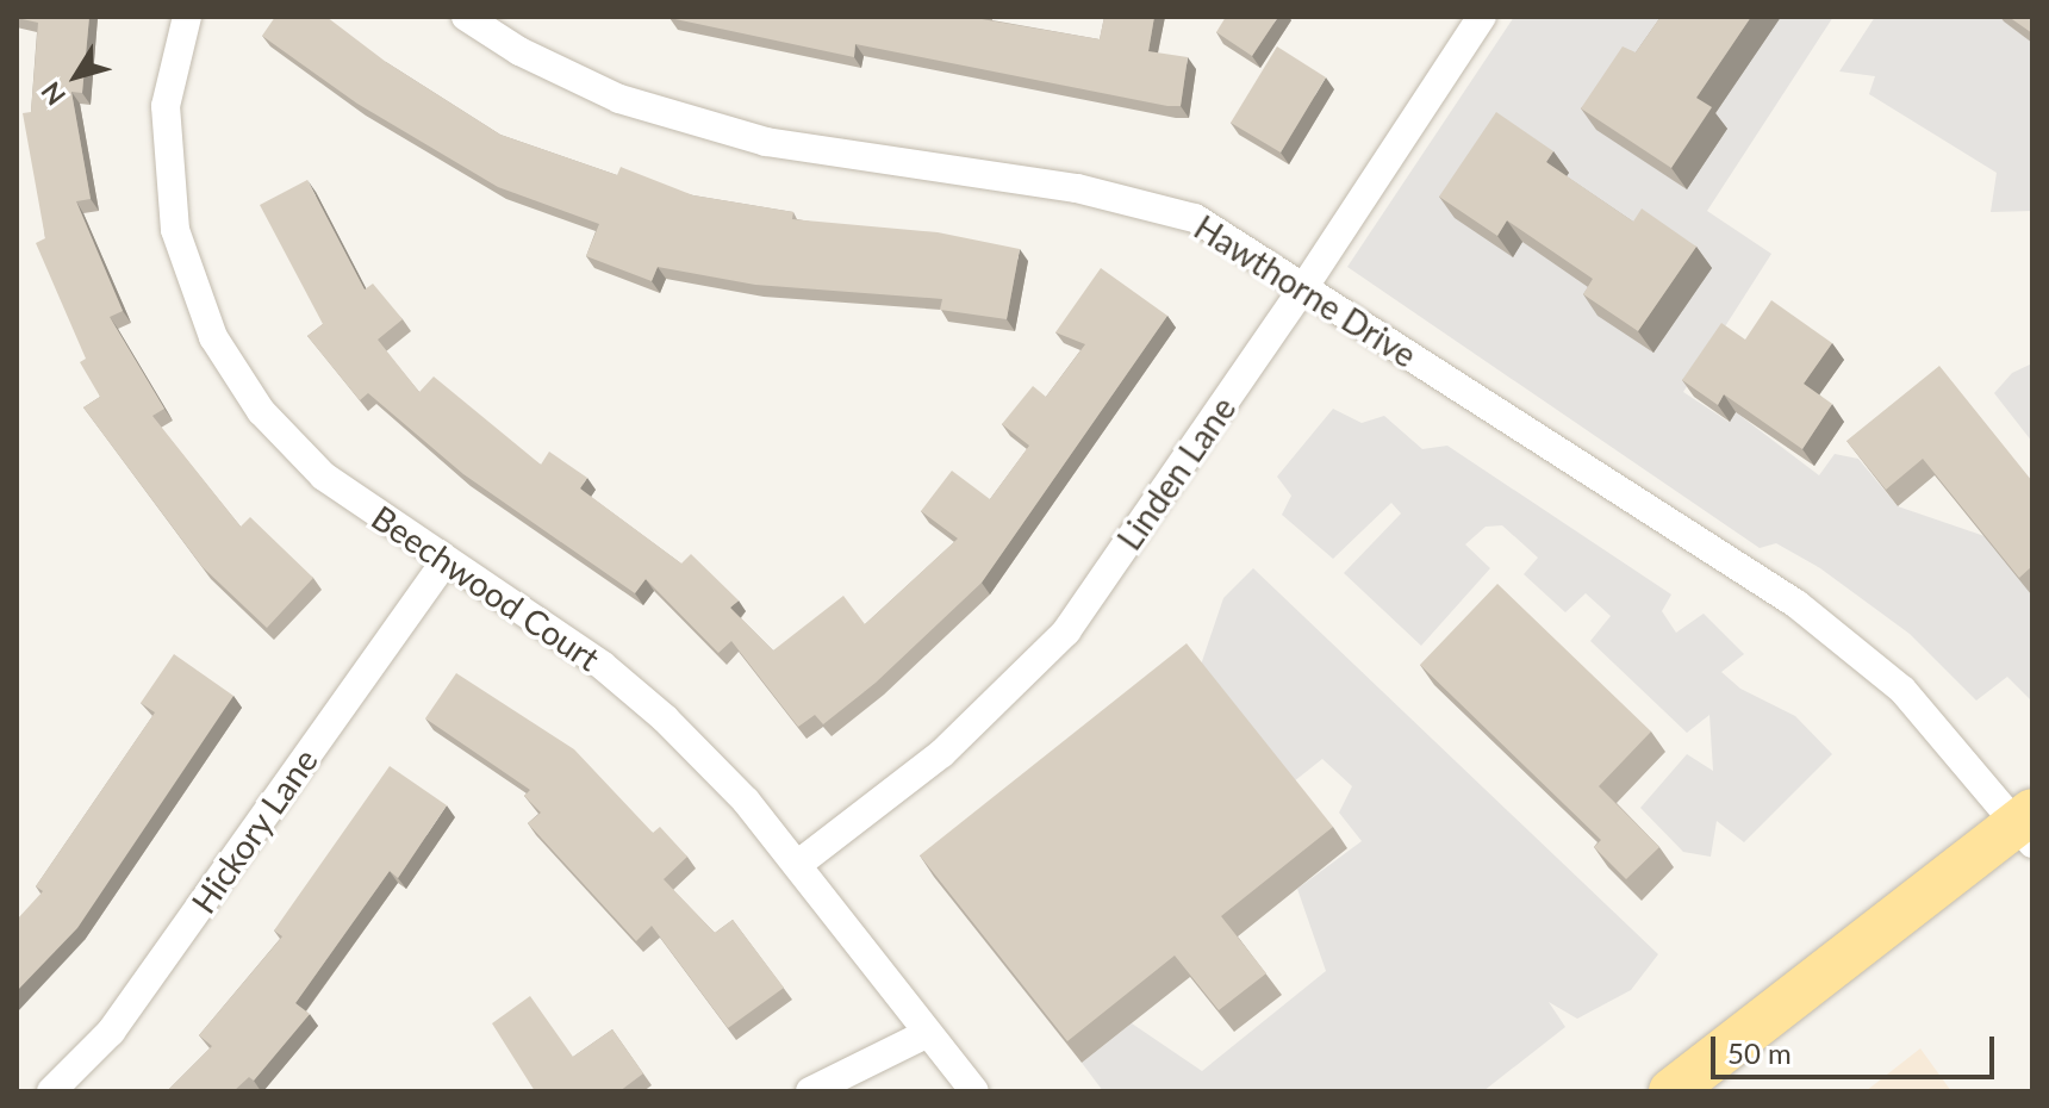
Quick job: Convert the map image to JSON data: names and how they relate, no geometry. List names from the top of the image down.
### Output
{
  "streets": {
    "street": [
      "Hawthorne Drive",
      "Linden Lane",
      "Beechwood Court",
      "Hickory Lane"
    ]
  },
  "crossings": [
    ["Hawthorne Drive", "Linden Lane"],
    ["Linden Lane", "Beechwood Court"],
    ["Beechwood Court", "Hickory Lane"]
  ],
  "scale_bar": "50 m",
  "north": "bottom left"
}
